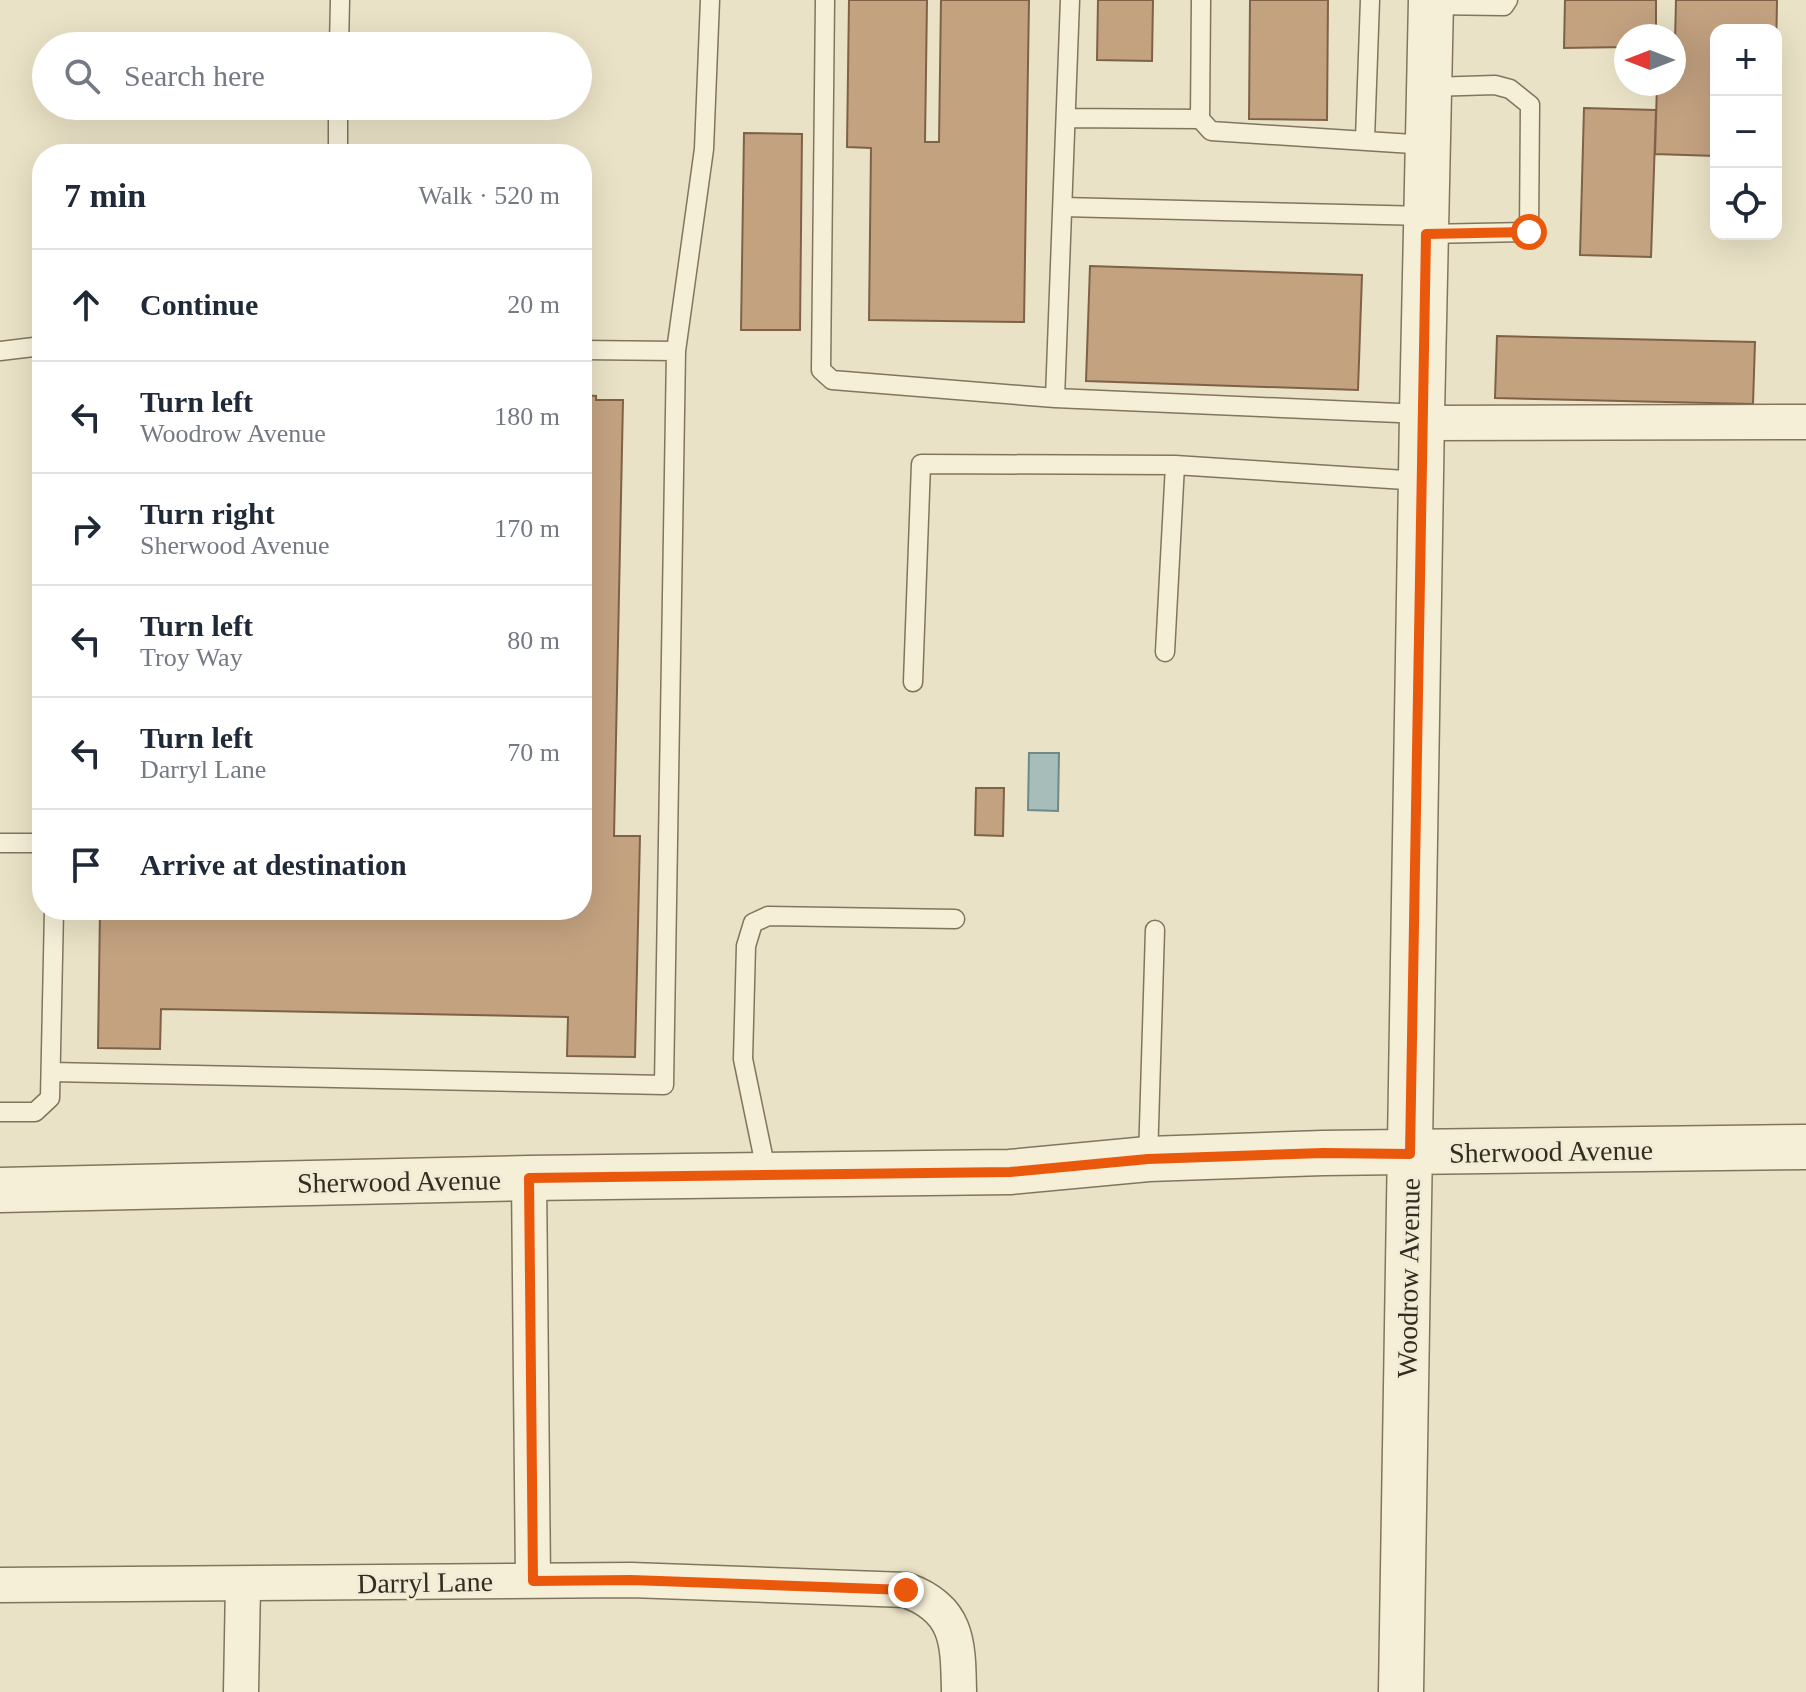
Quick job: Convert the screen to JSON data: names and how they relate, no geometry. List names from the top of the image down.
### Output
{
  "streets": {
    "street": ["Sherwood Avenue", "Woodrow Avenue", "Darryl Lane"]
  },
  "crossings": [
    ["Sherwood Avenue", "Woodrow Avenue"]
  ],
  "north": "left",
  "page": {
    "map_buttons": ["+", "−"],
    "search": "Search here",
    "heading": ["7 min", "Walk · 520 m"],
    "list": [
      ["Continue", "20 m"],
      ["Turn left", "Woodrow Avenue", "180 m"],
      ["Turn right", "Sherwood Avenue", "170 m"],
      ["Turn left", "Troy Way", "80 m"],
      ["Turn left", "Darryl Lane", "70 m"],
      "Arrive at destination"
    ]
  }
}
